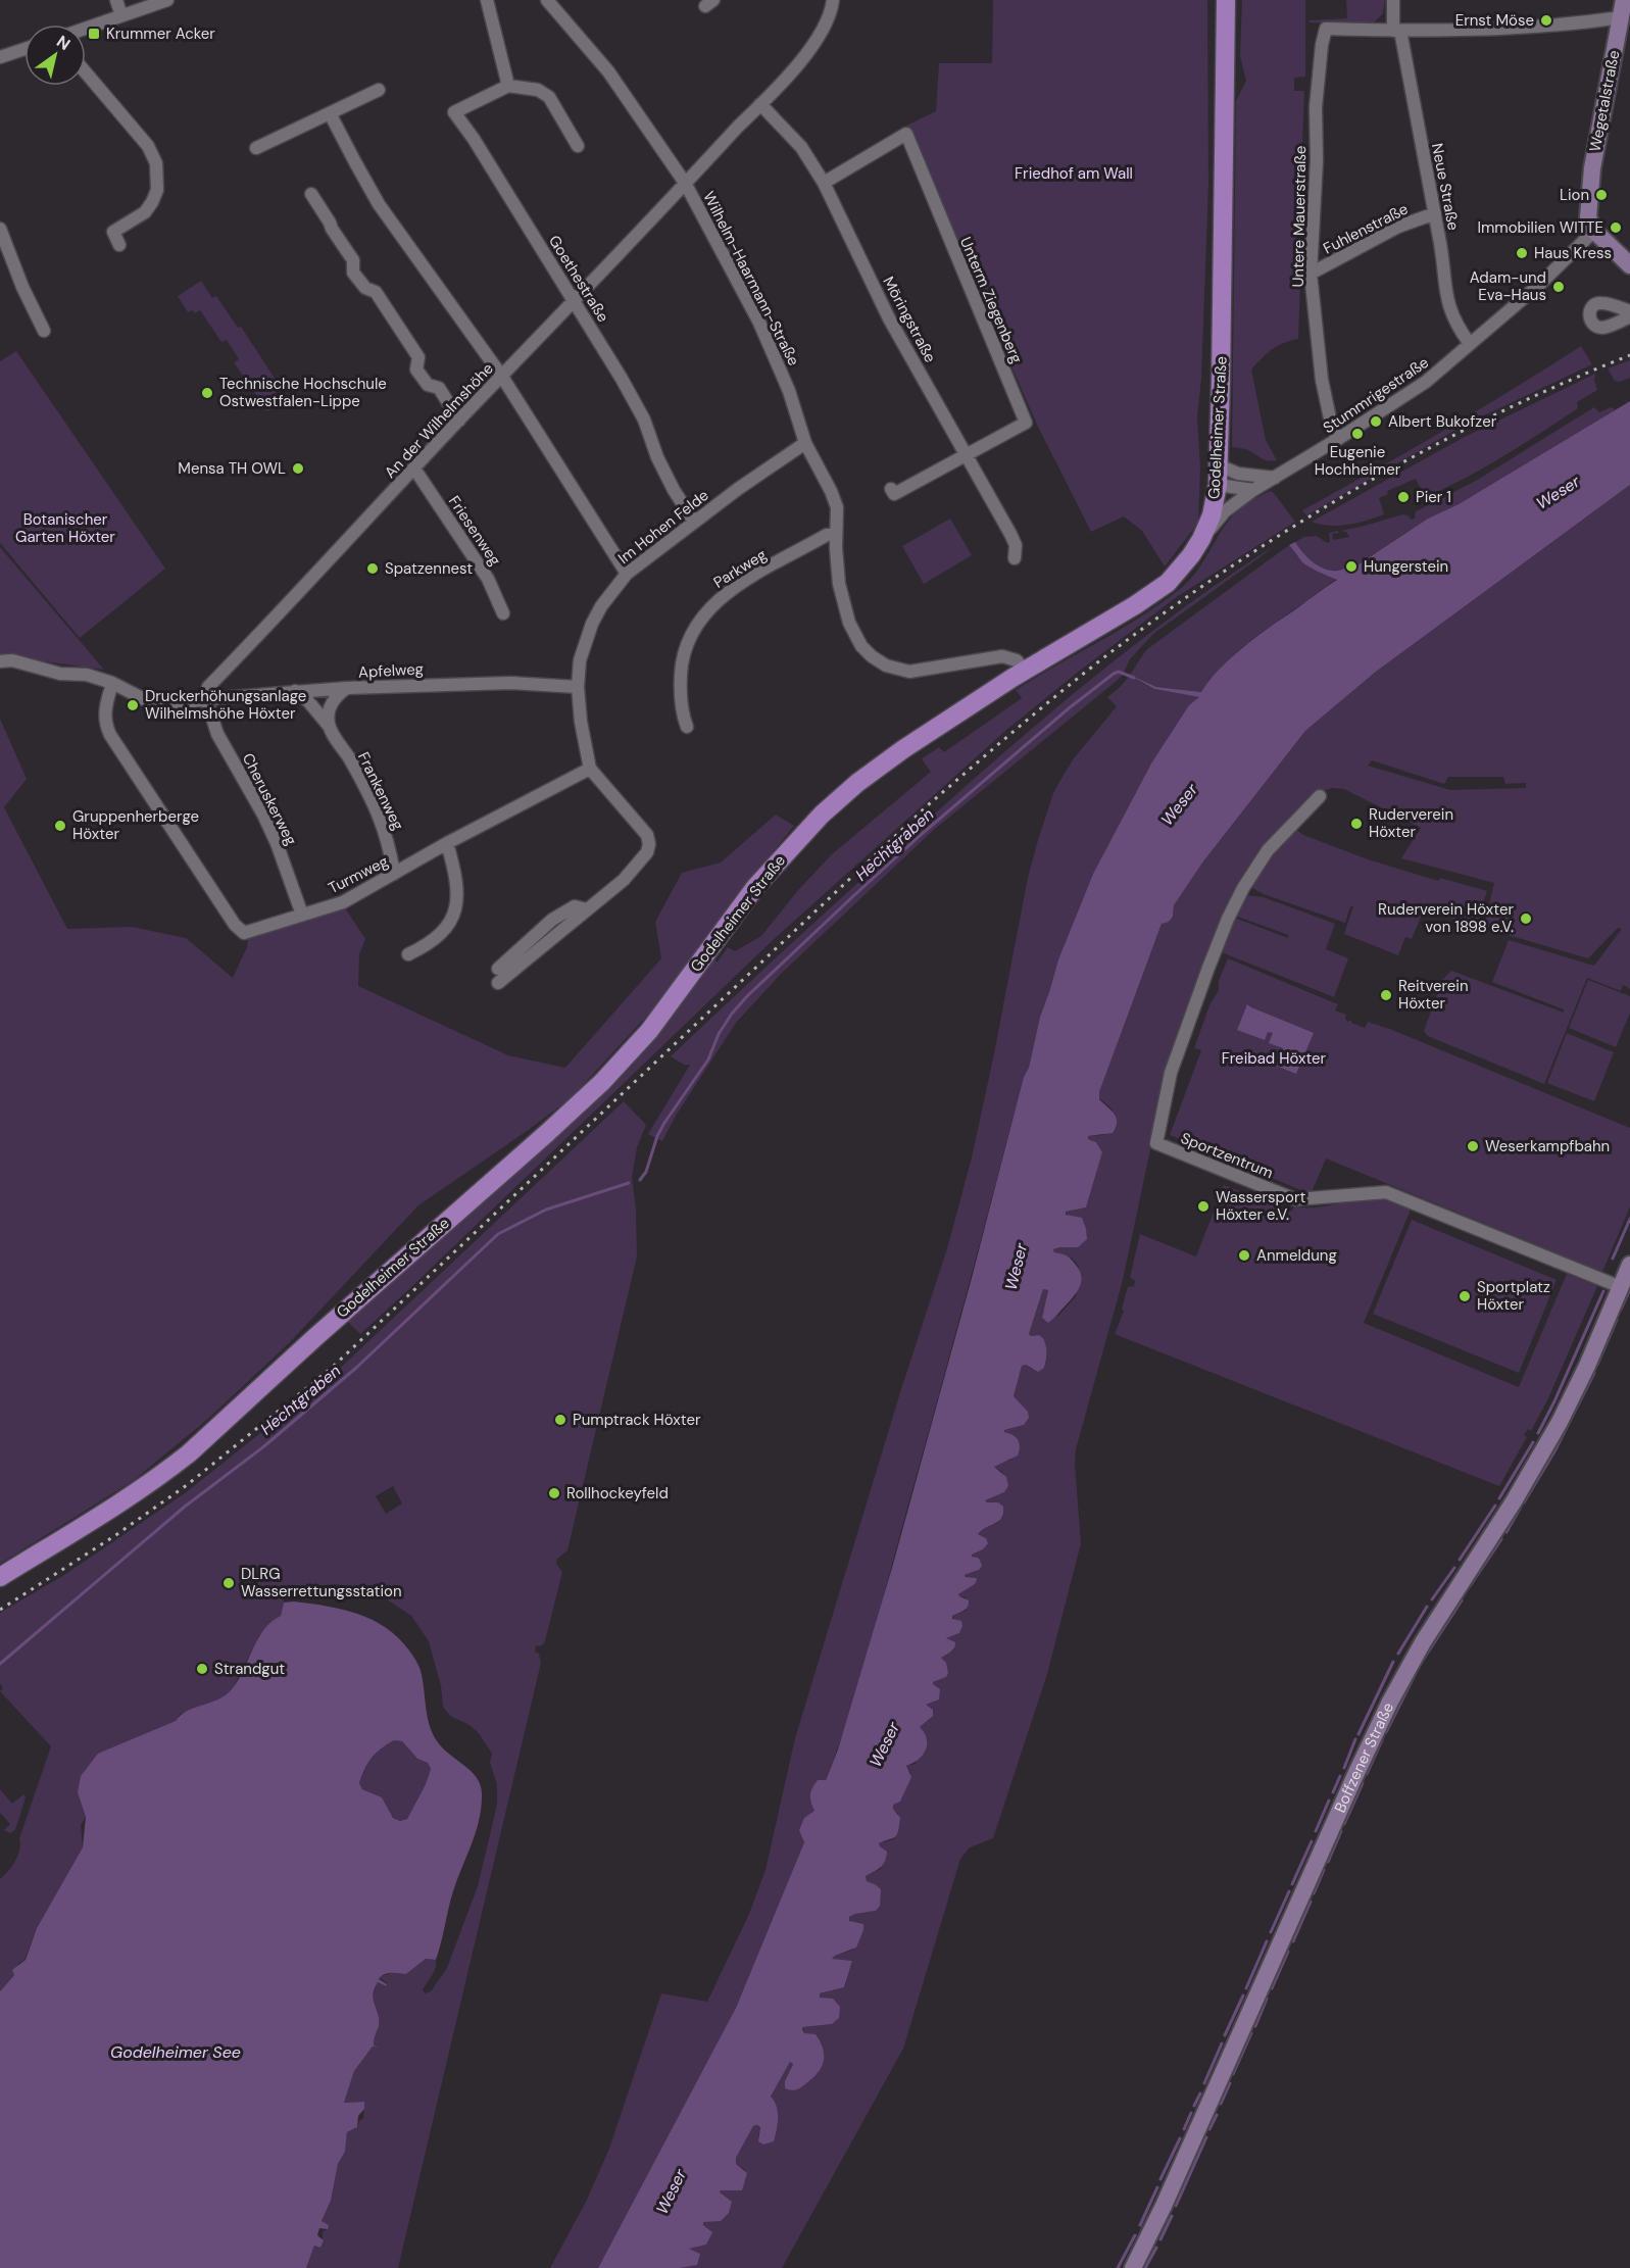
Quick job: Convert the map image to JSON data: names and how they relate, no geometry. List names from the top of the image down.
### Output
{
  "streets": {
    "main road": ["Godelheimer Straße"],
    "street": [
      "Wegetalstraße",
      "Neue Straße",
      "Untere Mauerstraße",
      "Fuhlenstraße",
      "Goethestraße",
      "Wilhelm-Haarmann-Straße",
      "Unterm Ziegenberg",
      "Möringstraße",
      "Stummrigestraße",
      "An der Wilhelmshöhe",
      "Im Hohen Felde",
      "Friesenweg",
      "Parkweg",
      "Apfelweg",
      "Frankenweg",
      "Cheruskerweg",
      "Turmweg",
      "Sportzentrum",
      "Boffzener Straße"
    ]
  },
  "crossings": [
    ["Wegetalstraße", "Stummrigestraße"],
    ["Neue Straße", "Untere Mauerstraße"],
    ["Neue Straße", "Fuhlenstraße"],
    ["Neue Straße", "Stummrigestraße"],
    ["Untere Mauerstraße", "Fuhlenstraße"],
    ["Untere Mauerstraße", "Stummrigestraße"],
    ["Goethestraße", "An der Wilhelmshöhe"],
    ["Goethestraße", "Im Hohen Felde"],
    ["Wilhelm-Haarmann-Straße", "An der Wilhelmshöhe"],
    ["Wilhelm-Haarmann-Straße", "Godelheimer Straße"],
    ["Wilhelm-Haarmann-Straße", "Im Hohen Felde"],
    ["Wilhelm-Haarmann-Straße", "Parkweg"],
    ["Unterm Ziegenberg", "Möringstraße"],
    ["Möringstraße", "An der Wilhelmshöhe"],
    ["Stummrigestraße", "Godelheimer Straße"],
    ["An der Wilhelmshöhe", "Friesenweg"],
    ["An der Wilhelmshöhe", "Apfelweg"],
    ["An der Wilhelmshöhe", "Cheruskerweg"],
    ["Im Hohen Felde", "Apfelweg"],
    ["Im Hohen Felde", "Turmweg"],
    ["Apfelweg", "Frankenweg"],
    ["Apfelweg", "Cheruskerweg"],
    ["Frankenweg", "Turmweg"],
    ["Cheruskerweg", "Turmweg"],
    ["Sportzentrum", "Boffzener Straße"]
  ],
  "water": ["Weser", "Hechtgraben", "Godelheimer See"],
  "parks": ["Friedhof am Wall", "Botanischer Garten Höxter", "Freibad Höxter"],
  "places": {
    "other": [
      "Ernst Möse",
      "Lion",
      "Immobilien WITTE",
      "Haus Kress",
      "Adam-und Eva-Haus",
      "Technische Hochschule Ostwestfalen-Lippe",
      "Albert Bukofzer",
      "Eugenie Hochheimer",
      "Mensa TH OWL",
      "Pier 1",
      "Hungerstein",
      "Spatzennest",
      "Druckerhöhungsanlage Wilhelmshöhe Höxter",
      "Ruderverein Höxter",
      "Gruppenherberge Höxter",
      "Ruderverein Höxter von 1898 e.V.",
      "Reitverein Höxter",
      "Weserkampfbahn",
      "Wassersport Höxter e.V.",
      "Anmeldung",
      "Sportplatz Höxter",
      "Pumptrack Höxter",
      "Rollhockeyfeld",
      "DLRG Wasserrettungsstation",
      "Strandgut"
    ],
    "transit": ["Krummer Acker"]
  },
  "north": "top right"
}
